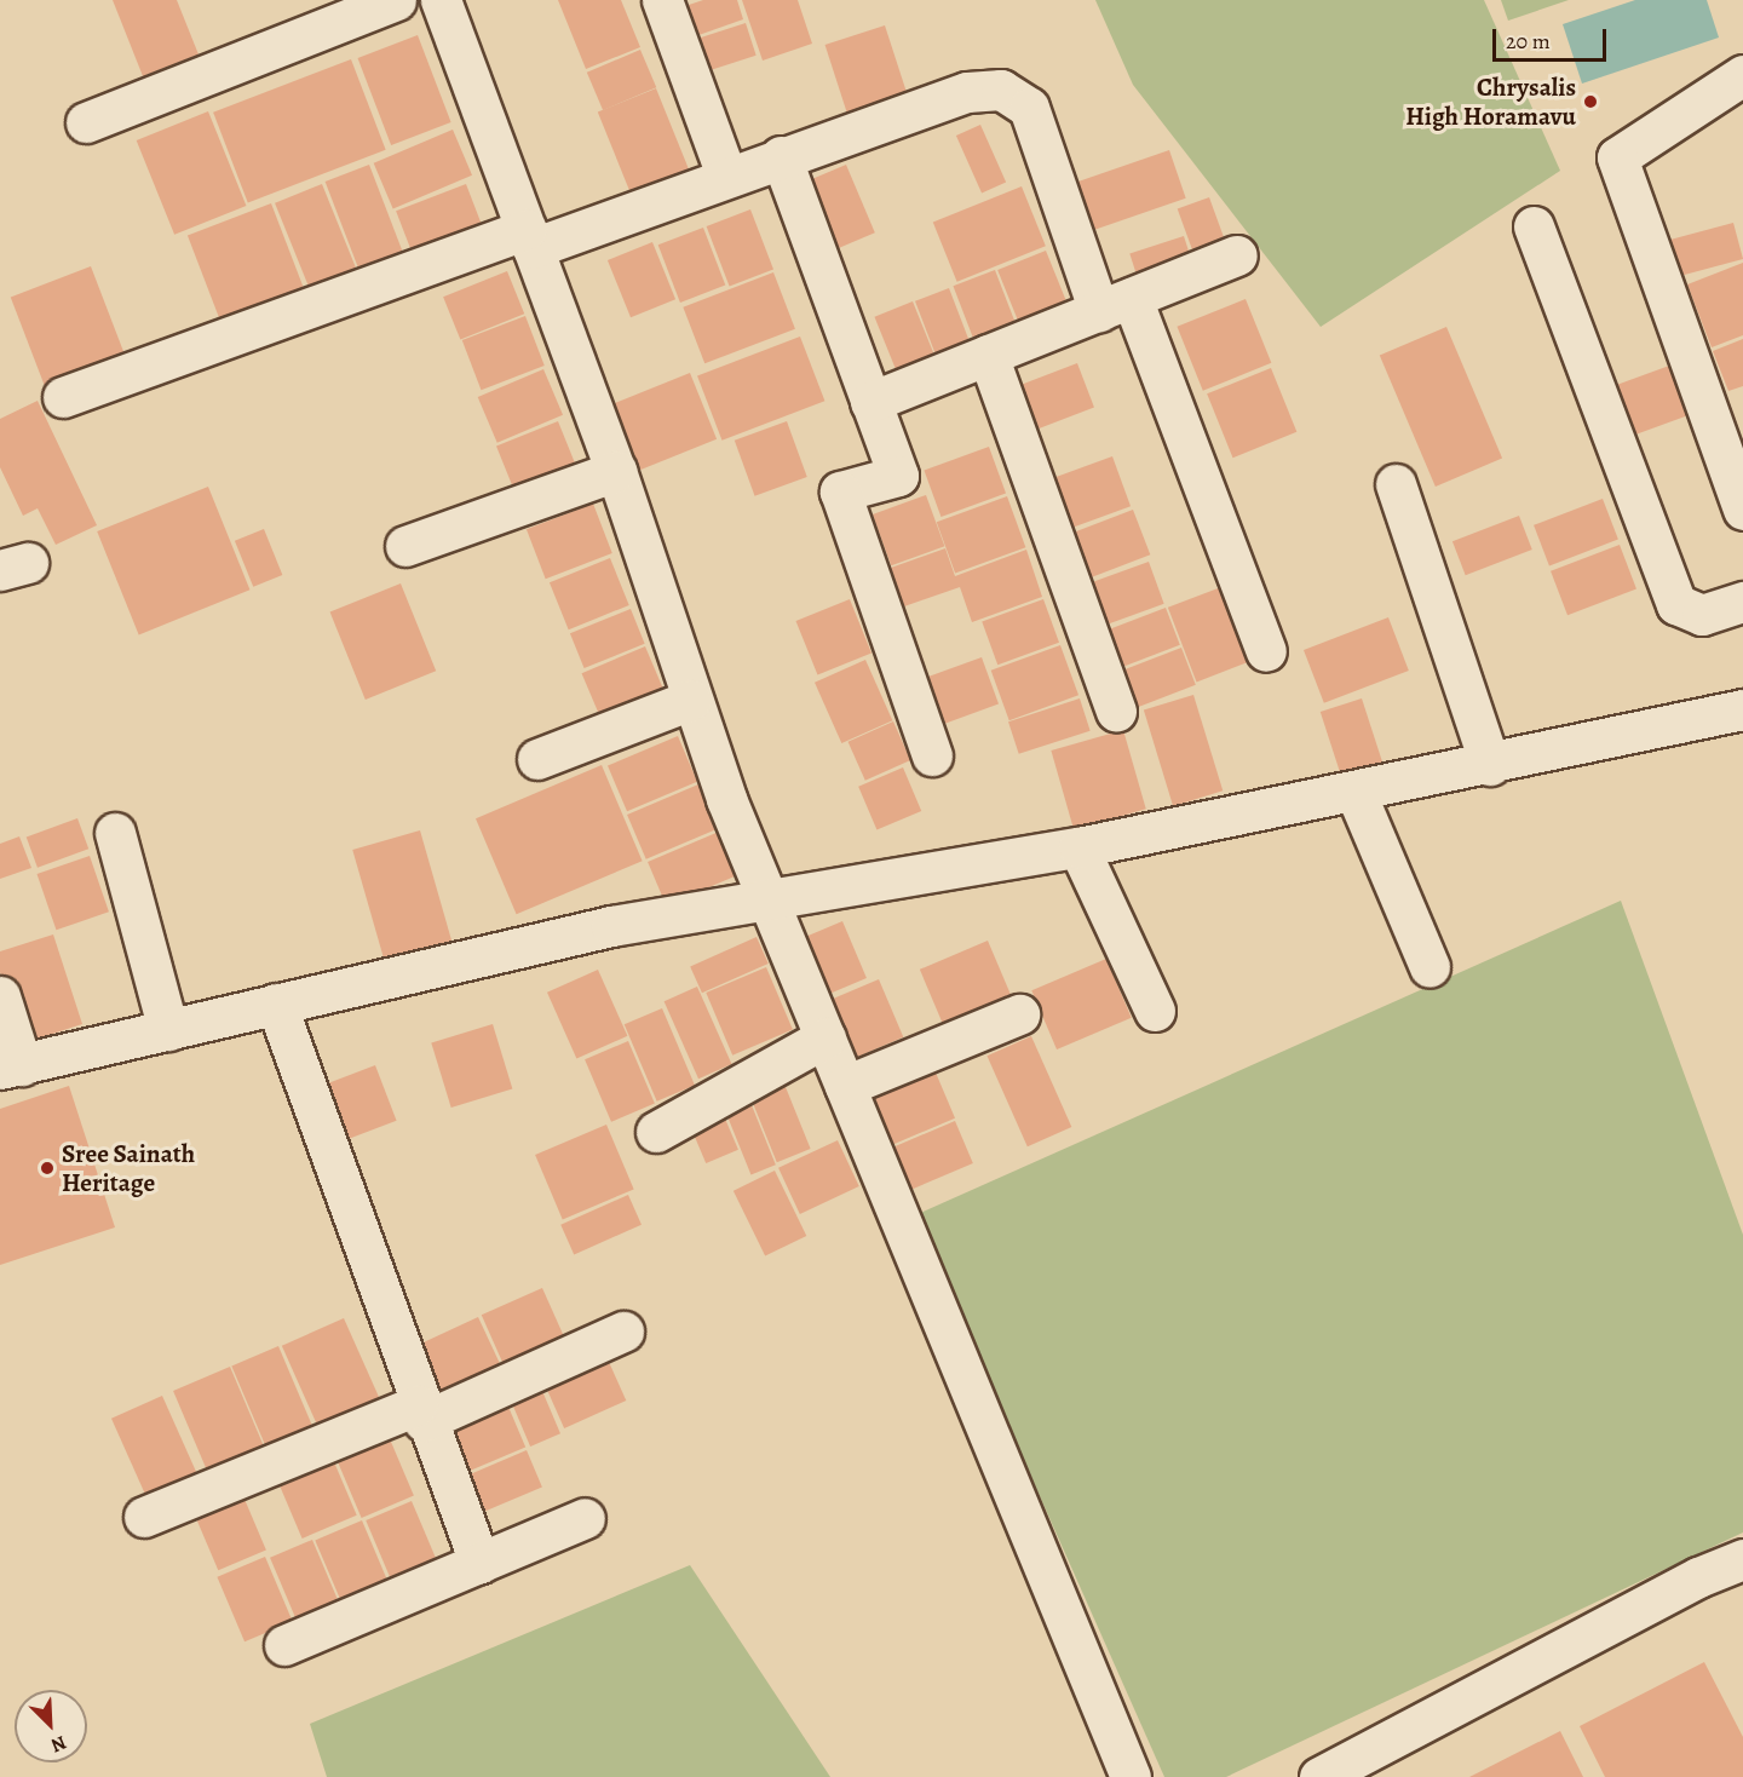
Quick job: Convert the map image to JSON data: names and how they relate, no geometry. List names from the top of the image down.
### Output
{
  "places": ["Chrysalis High Horamavu", "Sree Sainath Heritage"],
  "scale_bar": "20 m",
  "north": "bottom right"
}
